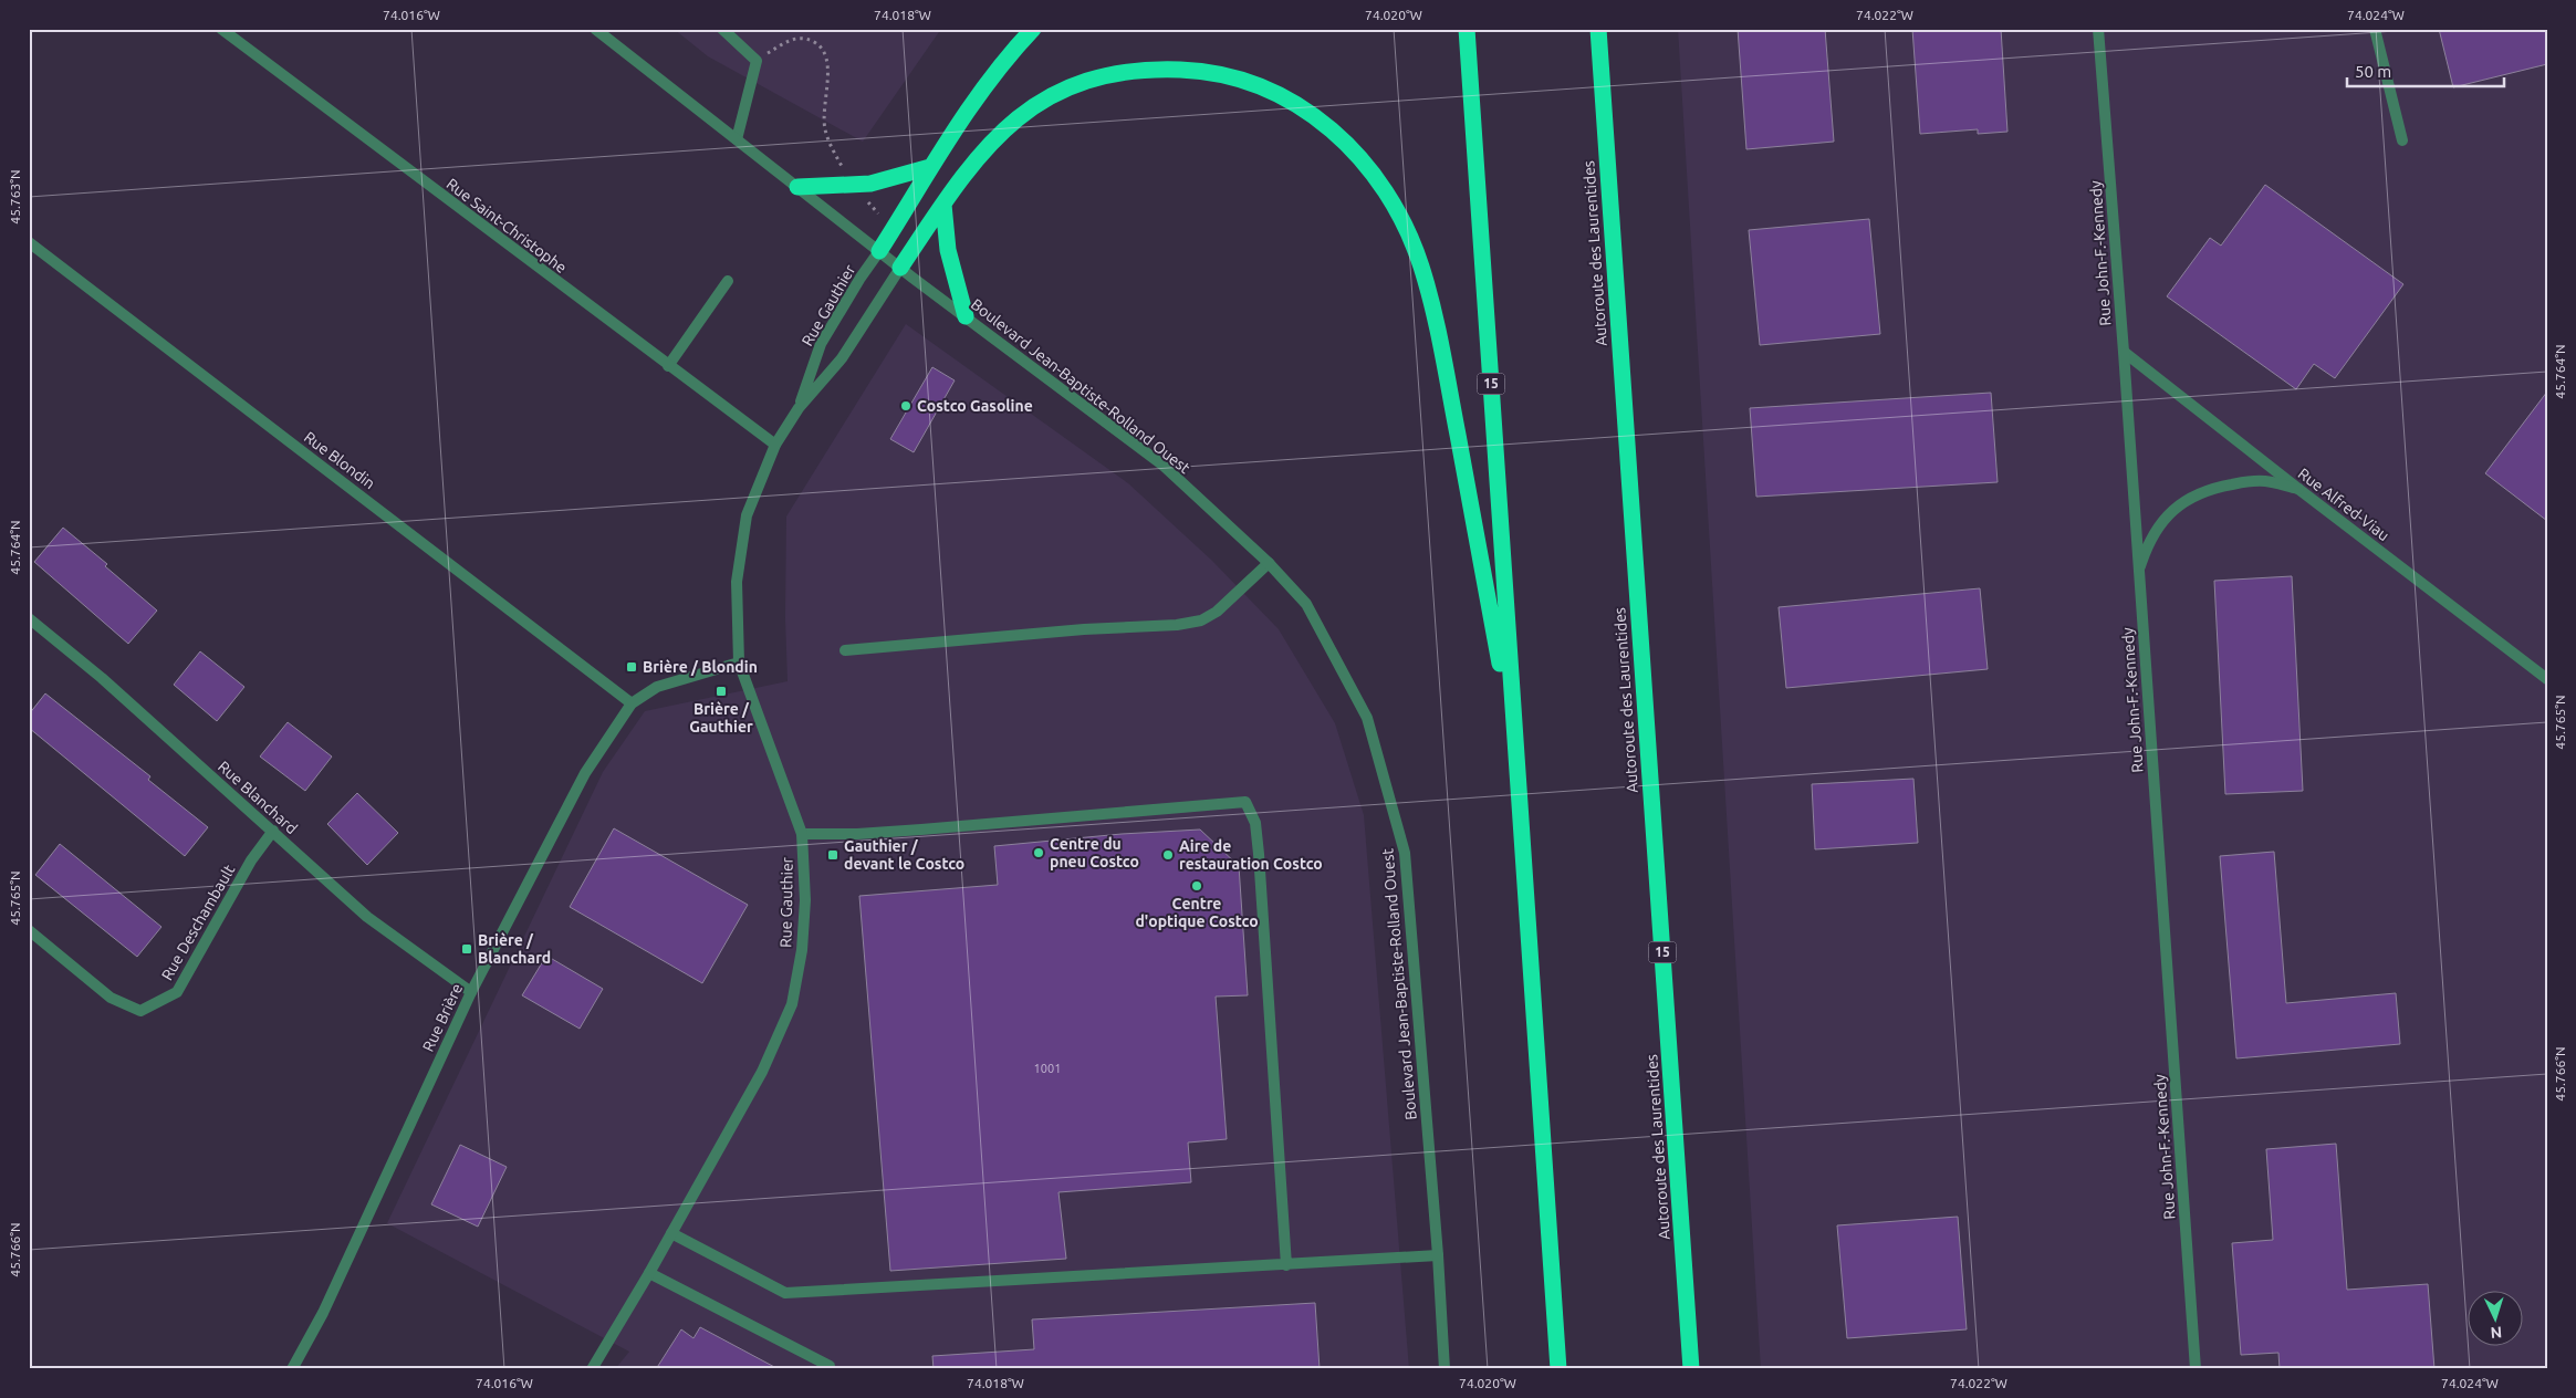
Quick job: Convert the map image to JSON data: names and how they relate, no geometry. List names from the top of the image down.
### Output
{
  "streets": {
    "highway": ["Autoroute des Laurentides", "15"],
    "street": [
      "Rue Saint-Christophe",
      "Rue John-F.-Kennedy",
      "Rue Gauthier",
      "Boulevard Jean-Baptiste-Rolland Ouest",
      "Rue Blondin",
      "Rue Alfred-Viau",
      "Rue Blanchard",
      "Rue Deschambault",
      "Rue Brière"
    ]
  },
  "crossings": [
    ["Rue Saint-Christophe", "Rue Gauthier"],
    ["Rue John-F.-Kennedy", "Rue Alfred-Viau"],
    ["Rue Gauthier", "Boulevard Jean-Baptiste-Rolland Ouest"],
    ["Rue Gauthier", "Rue Brière"],
    ["Rue Blondin", "Rue Brière"],
    ["Rue Blanchard", "Rue Deschambault"],
    ["Rue Blanchard", "Rue Brière"]
  ],
  "places": {
    "other": [
      "Costco Gasoline",
      "Centre du pneu Costco",
      "Aire de restauration Costco",
      "Centre d'optique Costco"
    ],
    "transit": [
      "Brière / Blondin",
      "Brière / Gauthier",
      "Gauthier / devant le Costco",
      "Brière / Blanchard"
    ]
  },
  "house_numbers": ["1001"],
  "scale_bar": "50 m",
  "north": "bottom",
  "coordinates": [
    "74.016°W",
    "74.018°W",
    "74.020°W",
    "74.022°W",
    "74.024°W",
    "45.763°N",
    "45.764°N",
    "45.765°N",
    "45.766°N"
  ]
}
